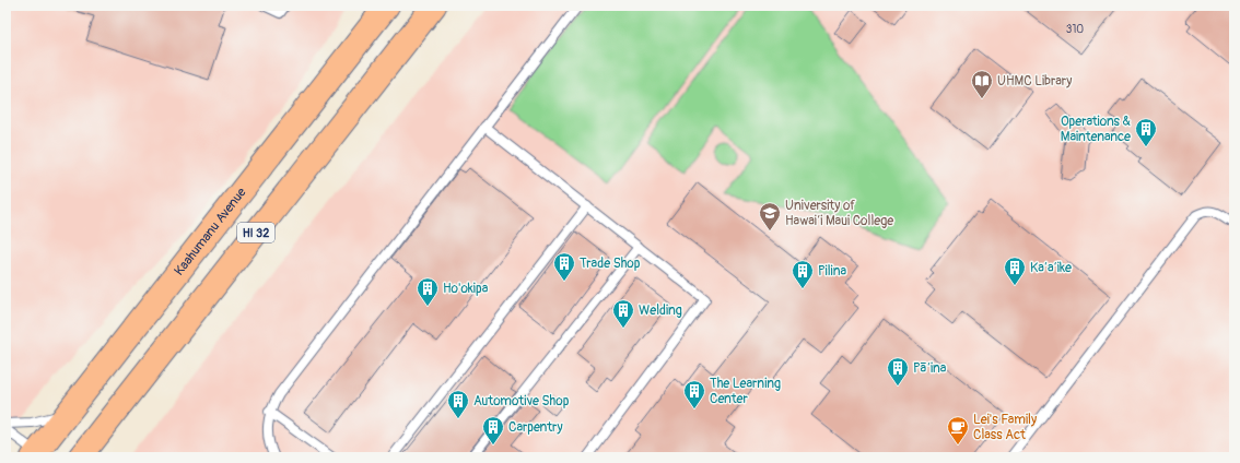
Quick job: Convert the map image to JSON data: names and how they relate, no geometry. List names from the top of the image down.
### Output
{
  "streets": {
    "main road": ["Kaahumanu Avenue", "HI 32"]
  },
  "places": {
    "library": ["UHMC Library"],
    "building": [
      "Operations & Maintenance",
      "Trade Shop",
      "Ka‘a‘ike",
      "Pilina",
      "Ho'okipa",
      "Welding",
      "Pā‘ina",
      "The Learning Center",
      "Automotive Shop",
      "Carpentry"
    ],
    "school or university": ["University of Hawai‘i Maui College"],
    "cafe": ["Lei's Family Class Act"]
  },
  "house_numbers": ["310"]
}
